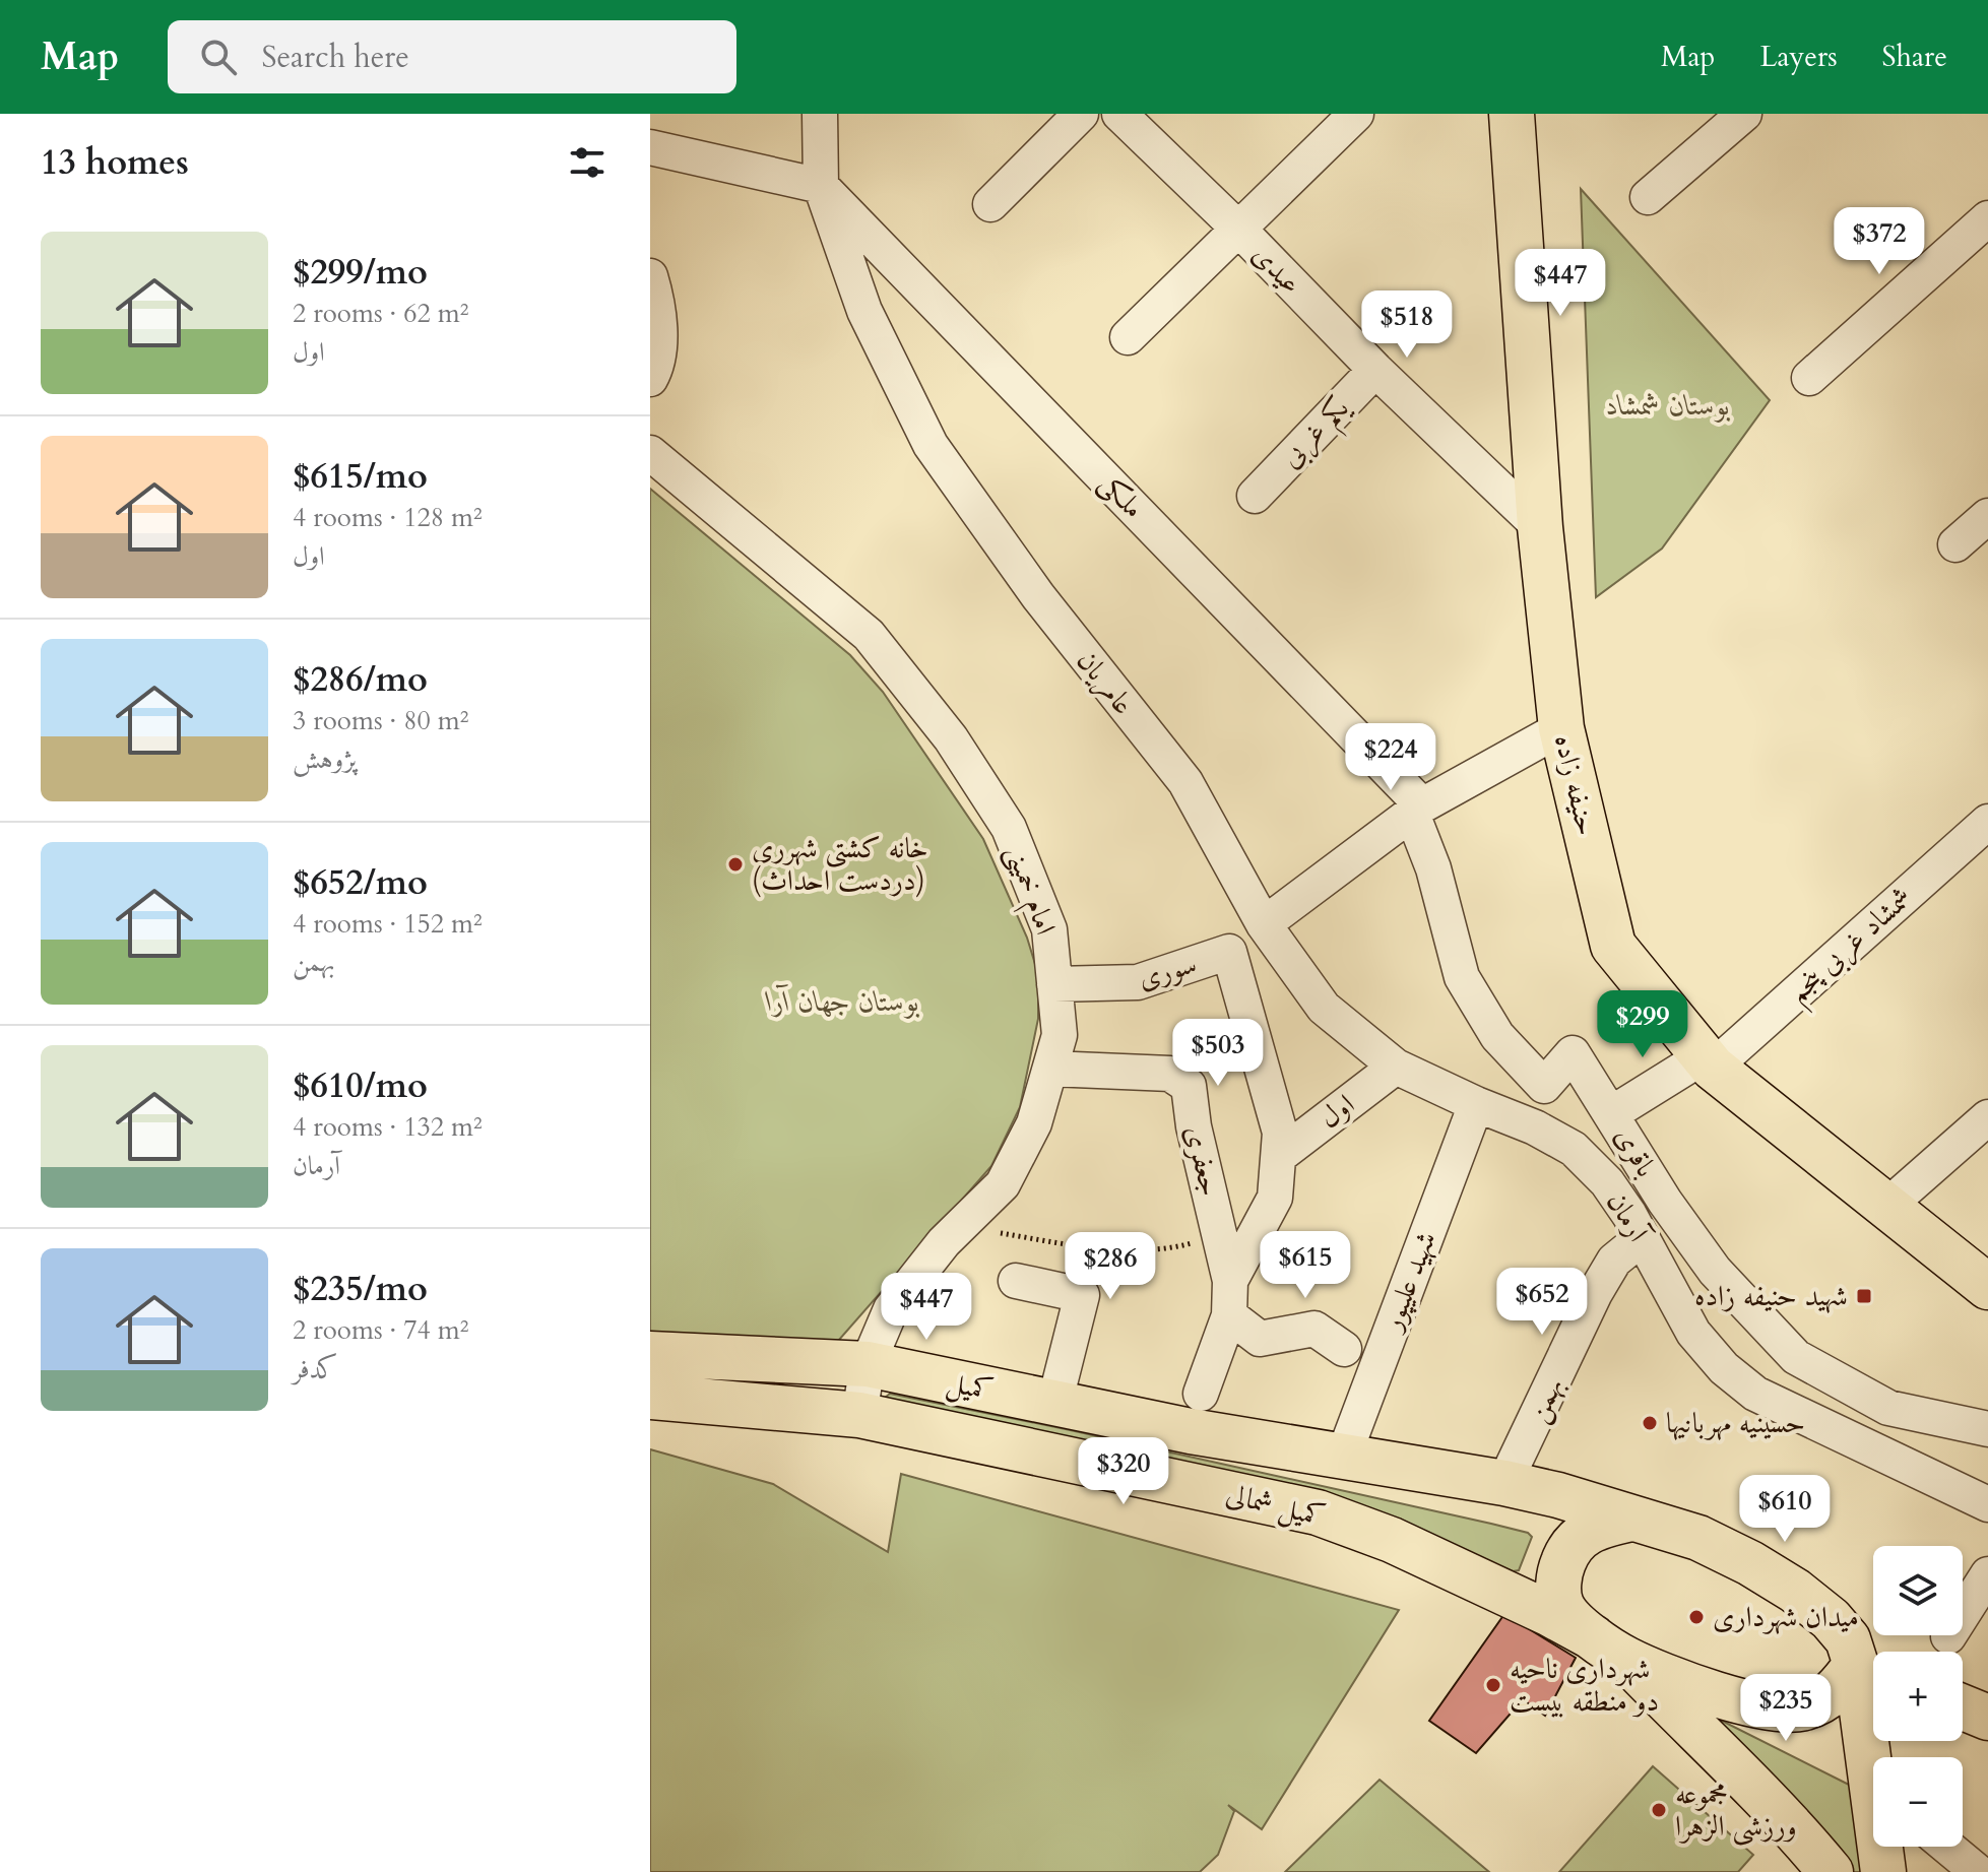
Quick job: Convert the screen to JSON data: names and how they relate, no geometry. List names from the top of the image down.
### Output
{
  "streets": {
    "main road": ["حنیفه زاده", "کمیل", "کمیل شمالی"],
    "street": [
      "عیدی",
      "یکم غربی",
      "ملکی",
      "عامریان",
      "امام خمینی",
      "شمشاد غربی پنجم",
      "سوری",
      "اول",
      "باقری",
      "جعفری",
      "آرمان",
      "شهید علیپور",
      "بهمن"
    ]
  },
  "crossings": [
    ["عیدی", "یکم غربی"],
    ["عیدی", "حنیفه زاده"],
    ["ملکی", "عامریان"],
    ["ملکی", "باقری"],
    ["عامریان", "آرمان"],
    ["حنیفه زاده", "شمشاد غربی پنجم"],
    ["امام خمینی", "سوری"],
    ["امام خمینی", "جعفری"],
    ["امام خمینی", "کمیل"],
    ["امام خمینی", "کمیل شمالی"],
    ["سوری", "اول"],
    ["اول", "آرمان"],
    ["آرمان", "شهید علیپور"],
    ["آرمان", "بهمن"],
    ["شهید علیپور", "کمیل شمالی"],
    ["کمیل", "کمیل شمالی"],
    ["بهمن", "کمیل شمالی"]
  ],
  "parks": ["بوستان شمشاد", "بوستان جهان آرا"],
  "places": {
    "other": [
      "خانه کشتی شهرری (دردست احداث)",
      "حسینیه مهربانیها",
      "میدان شهرداری",
      "شهرداری ناحیه دو منطقه بیست",
      "مجموعه ورزشی الزهرا"
    ],
    "transit": ["شهید حنیفه زاده"]
  },
  "page": {
    "header": "Map",
    "search": "Search here",
    "nav": ["Map", "Layers", "Share"],
    "heading": "13 homes",
    "price": [
      "$372",
      "$447",
      "$518",
      "$224",
      "$299",
      "$503",
      "$615",
      "$286",
      "$652",
      "$447",
      "$320",
      "$610",
      "$235"
    ],
    "list": [
      {
        "name": "$299/mo",
        "note": "2 rooms · 62 m² · اول"
      },
      {
        "name": "$615/mo",
        "note": "4 rooms · 128 m² · اول"
      },
      {
        "name": "$286/mo",
        "note": "3 rooms · 80 m² · پژوهش"
      },
      {
        "name": "$652/mo",
        "note": "4 rooms · 152 m² · بهمن"
      },
      {
        "name": "$610/mo",
        "note": "4 rooms · 132 m² · آرمان"
      },
      {
        "name": "$235/mo",
        "note": "2 rooms · 74 m² · کدفر"
      }
    ],
    "map_buttons": ["+", "−"]
  }
}
